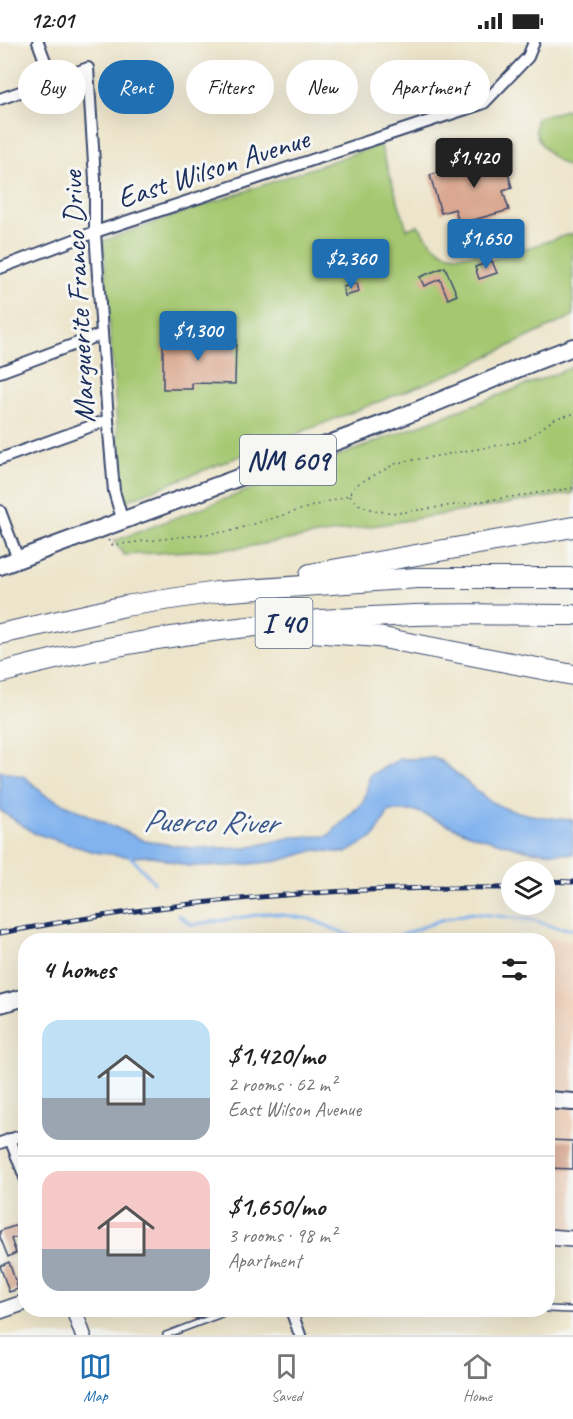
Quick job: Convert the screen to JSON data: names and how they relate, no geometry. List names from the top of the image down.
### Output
{
  "streets": {
    "highway": ["I 40"],
    "main road": ["NM 609"],
    "street": ["East Wilson Avenue", "Marguerite Franco Drive"]
  },
  "crossings": [
    ["East Wilson Avenue", "Marguerite Franco Drive"],
    ["Marguerite Franco Drive", "NM 609"]
  ],
  "water": ["Puerco River"],
  "page": {
    "status": "12:01",
    "chip": [
      "Buy",
      "Rent",
      "Filters",
      "New",
      "Apartment"
    ],
    "price": [
      "$1,420",
      "$1,650",
      "$2,360",
      "$1,300"
    ],
    "heading": "4 homes",
    "list": [
      {
        "name": "$1,420/mo",
        "note": "2 rooms · 62 m² · East Wilson Avenue"
      },
      {
        "name": "$1,650/mo",
        "note": "3 rooms · 98 m² · Apartment"
      }
    ],
    "tabs": ["Map", "Saved", "Home"]
  }
}
